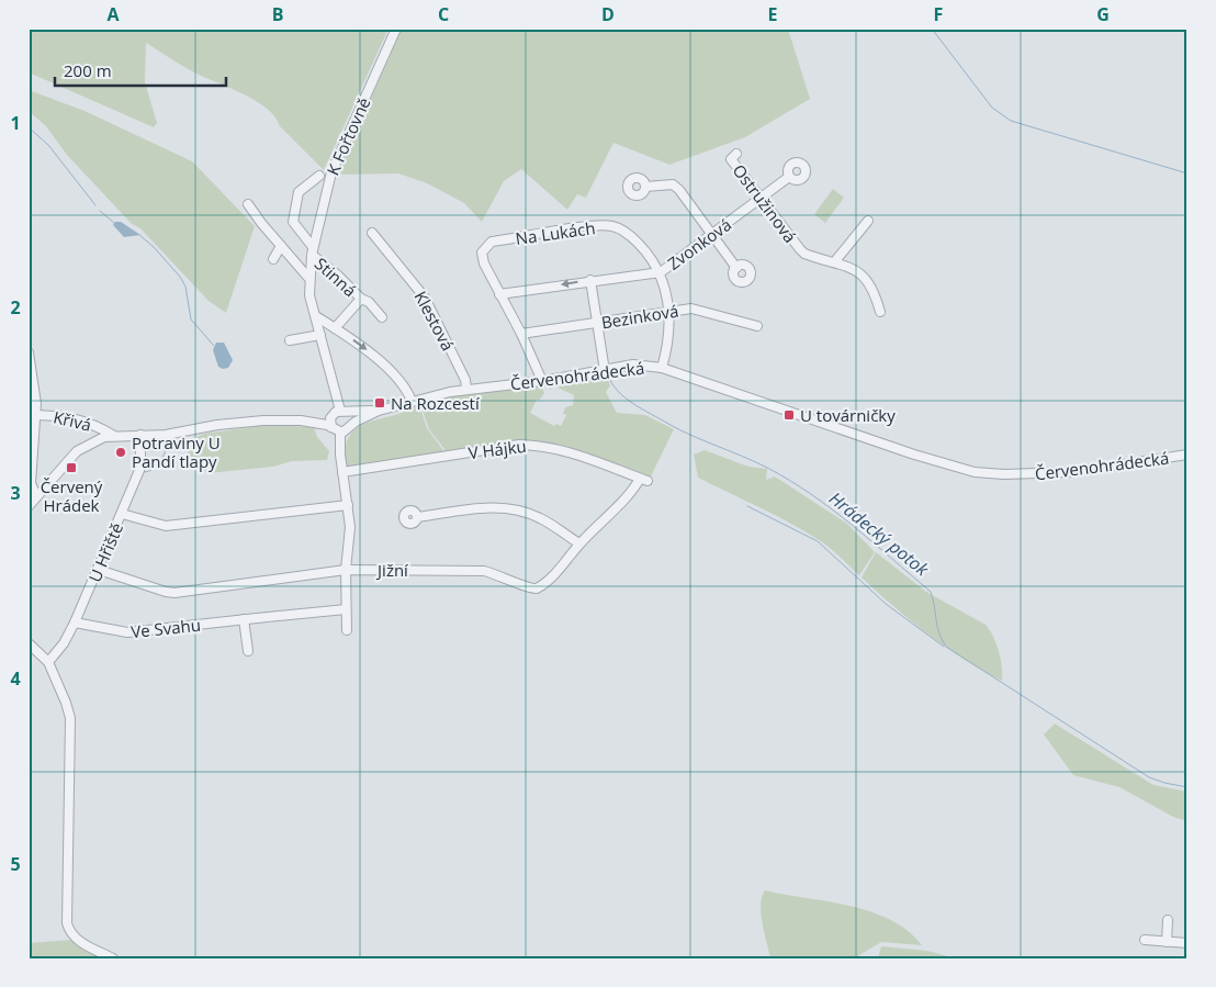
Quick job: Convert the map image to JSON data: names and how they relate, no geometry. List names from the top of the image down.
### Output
{
  "streets": {
    "street": [
      "K Fořtovně",
      "Ostružinová",
      "Na Lukách",
      "Zvonková",
      "Stinná",
      "Bezinková",
      "Klestová",
      "Červenohrádecká",
      "Křivá",
      "V Hájku",
      "U Hřiště",
      "Jižní",
      "Ve Svahu"
    ]
  },
  "crossings": [
    ["K Fořtovně", "Stinná"],
    ["K Fořtovně", "Červenohrádecká"],
    ["Ostružinová", "Zvonková"],
    ["Na Lukách", "Zvonková"],
    ["Na Lukách", "Bezinková"],
    ["Na Lukách", "Červenohrádecká"],
    ["Klestová", "Červenohrádecká"],
    ["V Hájku", "Jižní"],
    ["U Hřiště", "Jižní"],
    ["U Hřiště", "Ve Svahu"]
  ],
  "water": ["Hrádecký potok"],
  "places": {
    "transit": ["Na Rozcestí", "U továrničky", "Červený Hrádek"],
    "other": ["Potraviny U Pandí tlapy"]
  },
  "scale_bar": "200 m",
  "grid": {
    "columns": [
      "A",
      "B",
      "C",
      "D",
      "E",
      "F",
      "G"
    ],
    "rows": [
      "1",
      "2",
      "3",
      "4",
      "5"
    ]
  }
}
